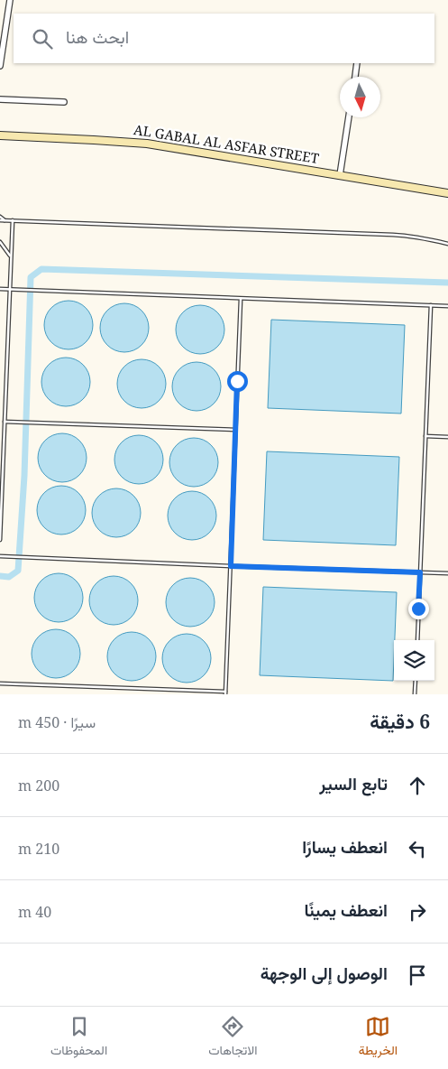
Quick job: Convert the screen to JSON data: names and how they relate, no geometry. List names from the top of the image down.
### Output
{
  "streets": {
    "street": ["AL GABAL AL ASFAR STREET"]
  },
  "north": "bottom",
  "page": {
    "search": "ابحث هنا",
    "heading": ["6 دقيقة", "سيرًا · 450 m"],
    "list": [
      ["تابع السير", "200 m"],
      ["انعطف يسارًا", "210 m"],
      ["انعطف يمينًا", "40 m"],
      "الوصول إلى الوجهة"
    ],
    "nav": ["الخريطة", "الاتجاهات", "المحفوظات"]
  }
}
